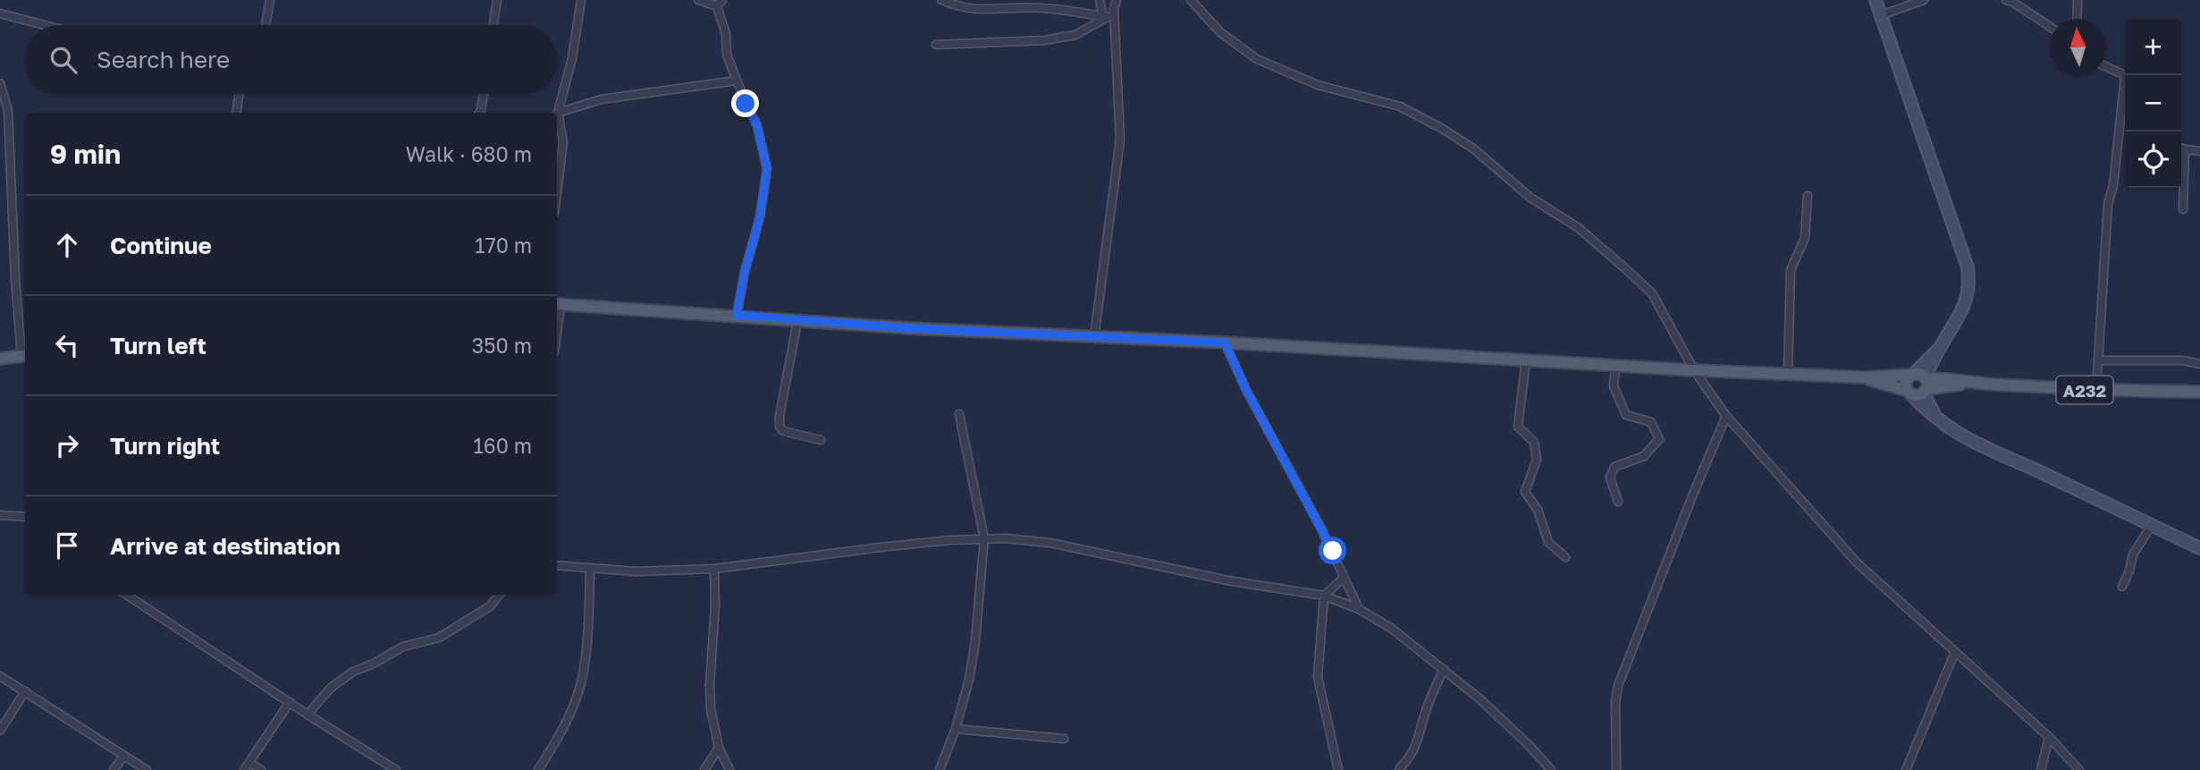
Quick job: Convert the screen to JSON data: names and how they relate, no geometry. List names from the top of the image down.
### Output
{
  "streets": {
    "main road": ["A232"]
  },
  "north": "top",
  "page": {
    "map_buttons": ["+", "−"],
    "search": "Search here",
    "heading": ["9 min", "Walk · 680 m"],
    "list": [
      ["Continue", "170 m"],
      ["Turn left", "350 m"],
      ["Turn right", "160 m"],
      "Arrive at destination"
    ]
  }
}
